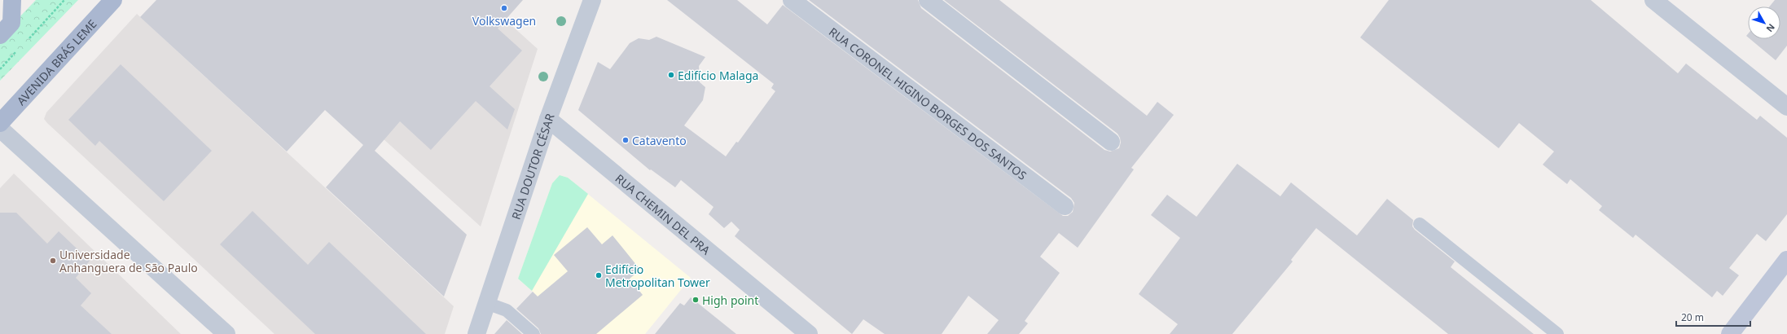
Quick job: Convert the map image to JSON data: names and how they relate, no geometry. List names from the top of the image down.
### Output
{
  "streets": {
    "main road": ["AVENIDA BRÁS LEME"],
    "street": ["RUA CORONEL HIGINO BORGES DOS SANTOS", "RUA DOUTOR CÉSAR", "RUA CHEMIN DEL PRA"]
  },
  "crossings": [
    ["RUA DOUTOR CÉSAR", "RUA CHEMIN DEL PRA"]
  ],
  "places": [
    "Volkswagen",
    "Edifício Malaga",
    "Catavento",
    "Universidade Anhanguera de São Paulo",
    "Edifício Metropolitan Tower",
    "High point"
  ],
  "scale_bar": "20 m",
  "north": "bottom right"
}
